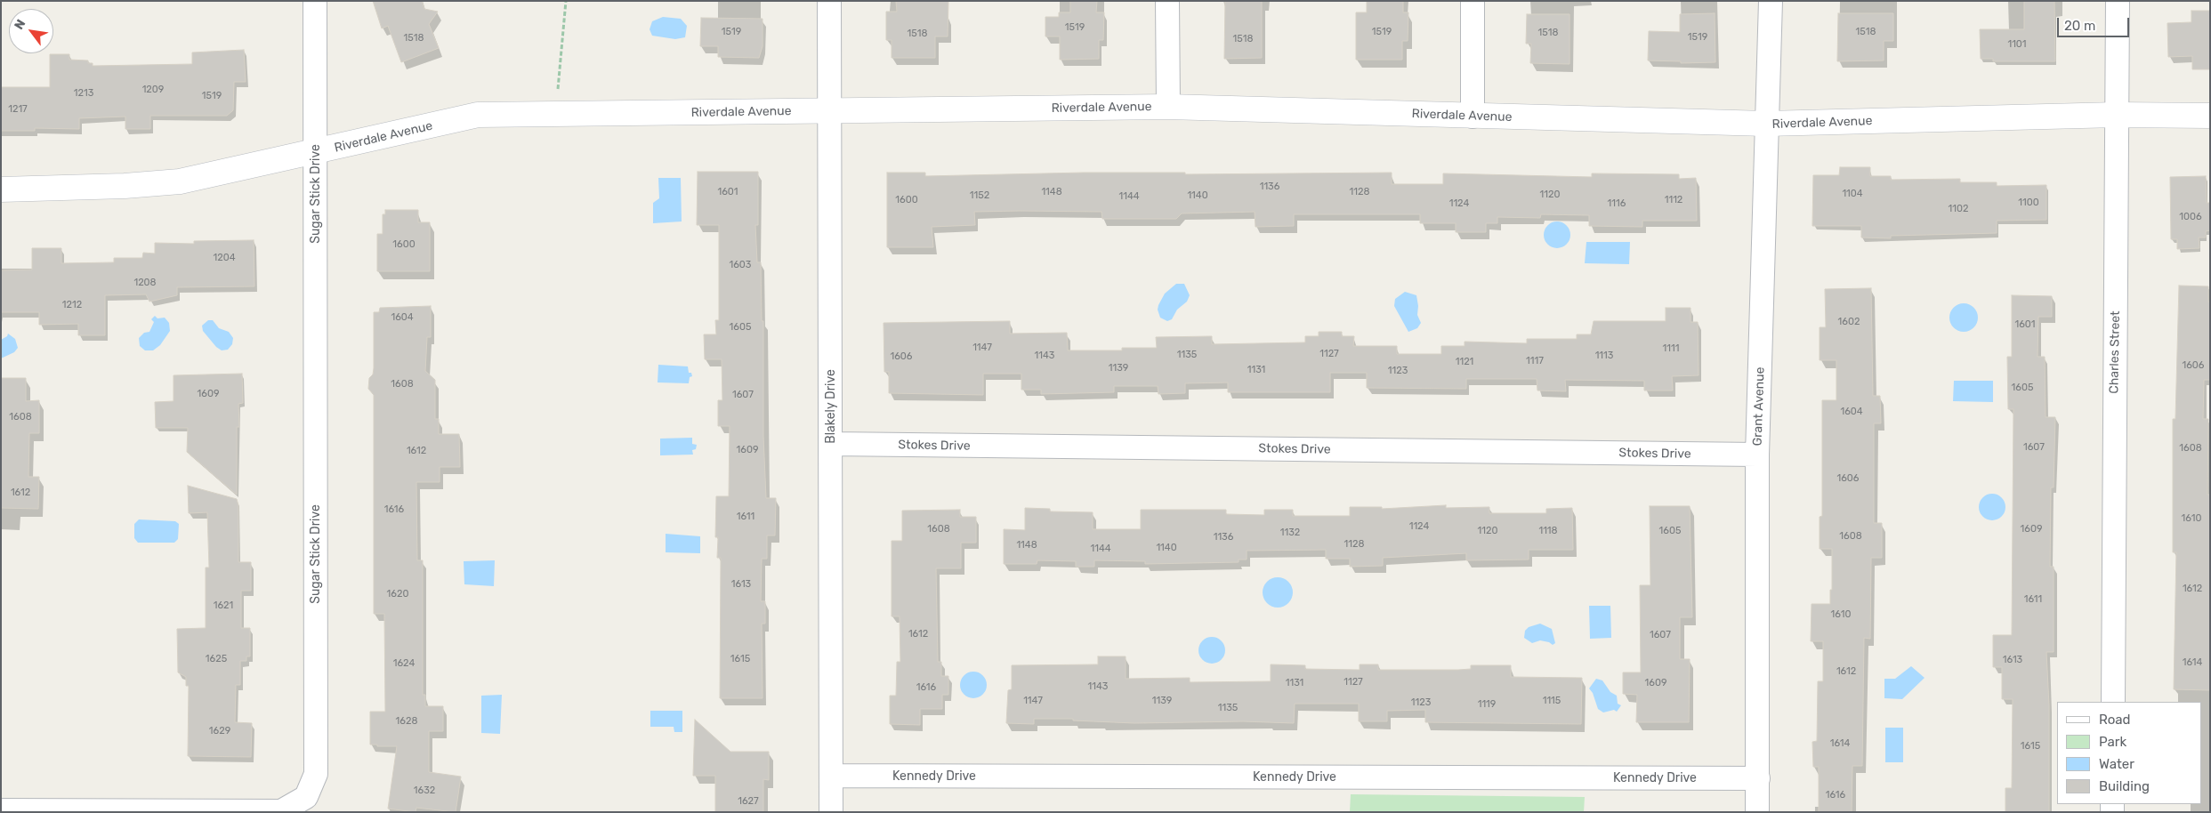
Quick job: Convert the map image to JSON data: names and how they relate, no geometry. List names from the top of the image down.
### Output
{
  "streets": {
    "street": [
      "Riverdale Avenue",
      "Sugar Stick Drive",
      "Charles Street",
      "Blakely Drive",
      "Grant Avenue",
      "Stokes Drive",
      "Kennedy Drive"
    ]
  },
  "crossings": [
    ["Riverdale Avenue", "Sugar Stick Drive"],
    ["Riverdale Avenue", "Charles Street"],
    ["Riverdale Avenue", "Blakely Drive"],
    ["Riverdale Avenue", "Grant Avenue"],
    ["Blakely Drive", "Stokes Drive"],
    ["Blakely Drive", "Kennedy Drive"],
    ["Grant Avenue", "Stokes Drive"],
    ["Grant Avenue", "Kennedy Drive"]
  ],
  "house_numbers": [
    "1519",
    "1519",
    "1519",
    "1518",
    "1518",
    "1518",
    "1519",
    "1518",
    "1518",
    "1101",
    "1209",
    "1213",
    "1519",
    "1217",
    "1136",
    "1601",
    "1148",
    "1128",
    "1104",
    "1120",
    "1152",
    "1140",
    "1144",
    "1600",
    "1112",
    "1100",
    "1124",
    "1116",
    "1102",
    "1006",
    "1600",
    "1204",
    "1603",
    "1208",
    "1212",
    "1604",
    "1602",
    "1601",
    "1605",
    "1147",
    "1111",
    "1127",
    "1135",
    "1143",
    "1113",
    "1606",
    "1117",
    "1121",
    "1606",
    "1139",
    "1131",
    "1123",
    "1608",
    "1605",
    "1609",
    "1607",
    "1604",
    "1608",
    "1607",
    "1608",
    "1609",
    "1612",
    "1606",
    "1612",
    "1616",
    "1611",
    "1610",
    "1124",
    "1608",
    "1609",
    "1120",
    "1118",
    "1605",
    "1132",
    "1608",
    "1136",
    "1128",
    "1148",
    "1140",
    "1144",
    "1613",
    "1612",
    "1620",
    "1611",
    "1621",
    "1610",
    "1612",
    "1607",
    "1625",
    "1615",
    "1613",
    "1614",
    "1624",
    "1612",
    "1127",
    "1131",
    "1609",
    "1143",
    "1616",
    "1147",
    "1139",
    "1115",
    "1123",
    "1119",
    "1135",
    "1628",
    "1629",
    "1614",
    "1615",
    "1632",
    "1616",
    "1627"
  ],
  "legend": [
    "Road",
    "Park",
    "Water",
    "Building"
  ],
  "scale_bar": "20 m",
  "north": "top left"
}
